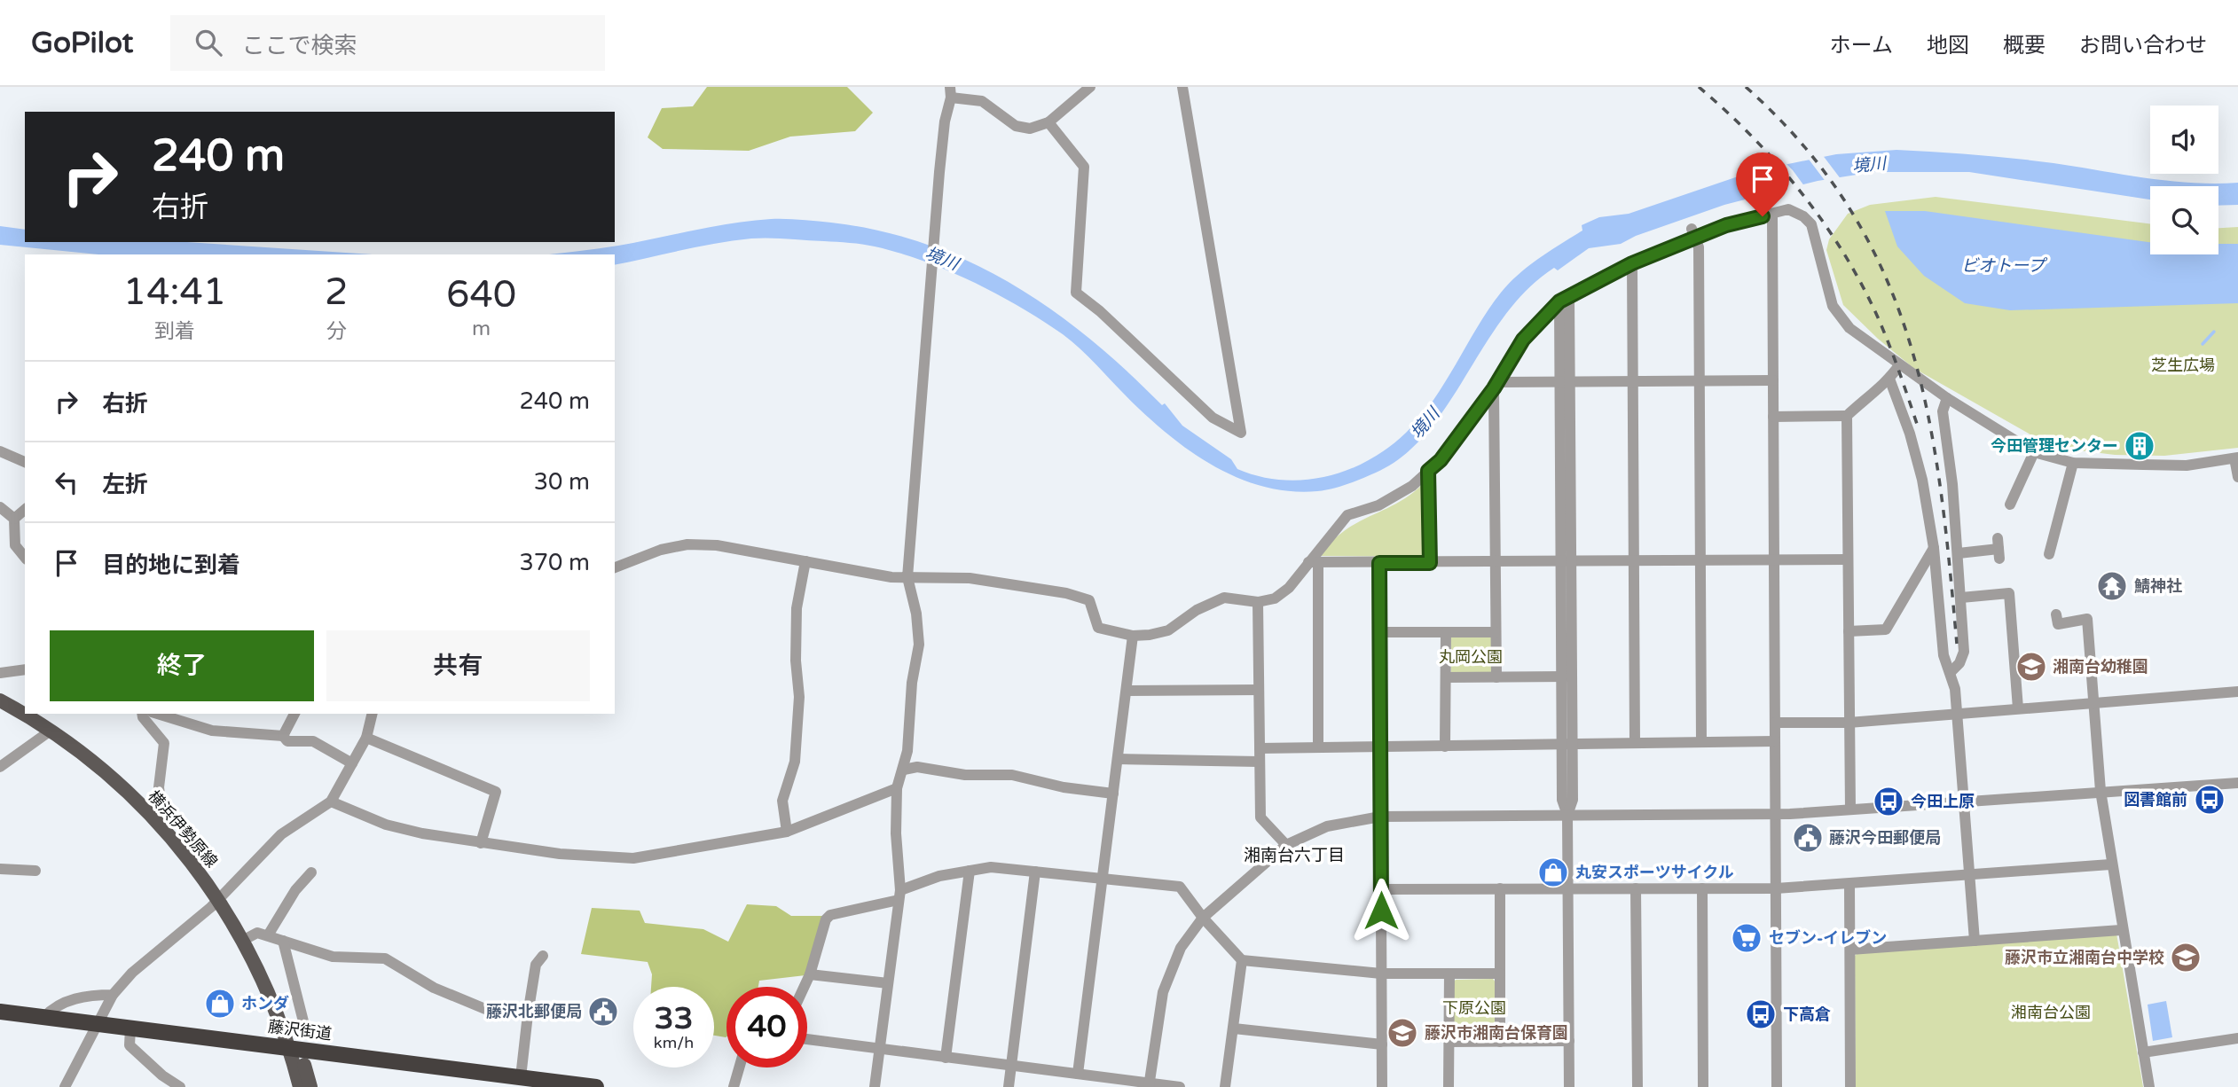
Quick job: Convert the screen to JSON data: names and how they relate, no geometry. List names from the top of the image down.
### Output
{
  "streets": {
    "highway": ["藤沢街道"],
    "main road": ["横浜伊勢原線"]
  },
  "crossings": [
    ["横浜伊勢原線", "藤沢街道"]
  ],
  "districts": ["湘南台六丁目"],
  "water": ["境川", "ビオトープ"],
  "parks": [
    "芝生広場",
    "丸岡公園",
    "下原公園",
    "湘南台公園"
  ],
  "places": {
    "building": ["今田管理センター"],
    "temple": ["鯖神社"],
    "school or university": ["湘南台幼稚園", "藤沢市立湘南台中学校", "藤沢市湘南台保育園"],
    "bus stop": ["図書館前", "今田上原", "下高倉"],
    "public building": ["藤沢今田郵便局", "藤沢北郵便局"],
    "shop": ["丸安スポーツサイクル", "ホンダ"],
    "supermarket": ["セブン-イレブン"]
  },
  "page": {
    "header": "GoPilot",
    "search": "ここで検索",
    "nav": [
      "ホーム",
      "地図",
      "概要",
      "お問い合わせ"
    ],
    "turn": ["240 m", "右折"],
    "eta": [
      "14:41",
      "到着",
      "2",
      "分",
      "640",
      "m"
    ],
    "list": [
      {
        "name": "右折",
        "value": "240 m"
      },
      {
        "name": "左折",
        "value": "30 m"
      },
      {
        "name": "目的地に到着",
        "value": "370 m"
      }
    ],
    "buttons": ["終了", "共有"],
    "speed": "33 km/h",
    "limit": "40"
  }
}
